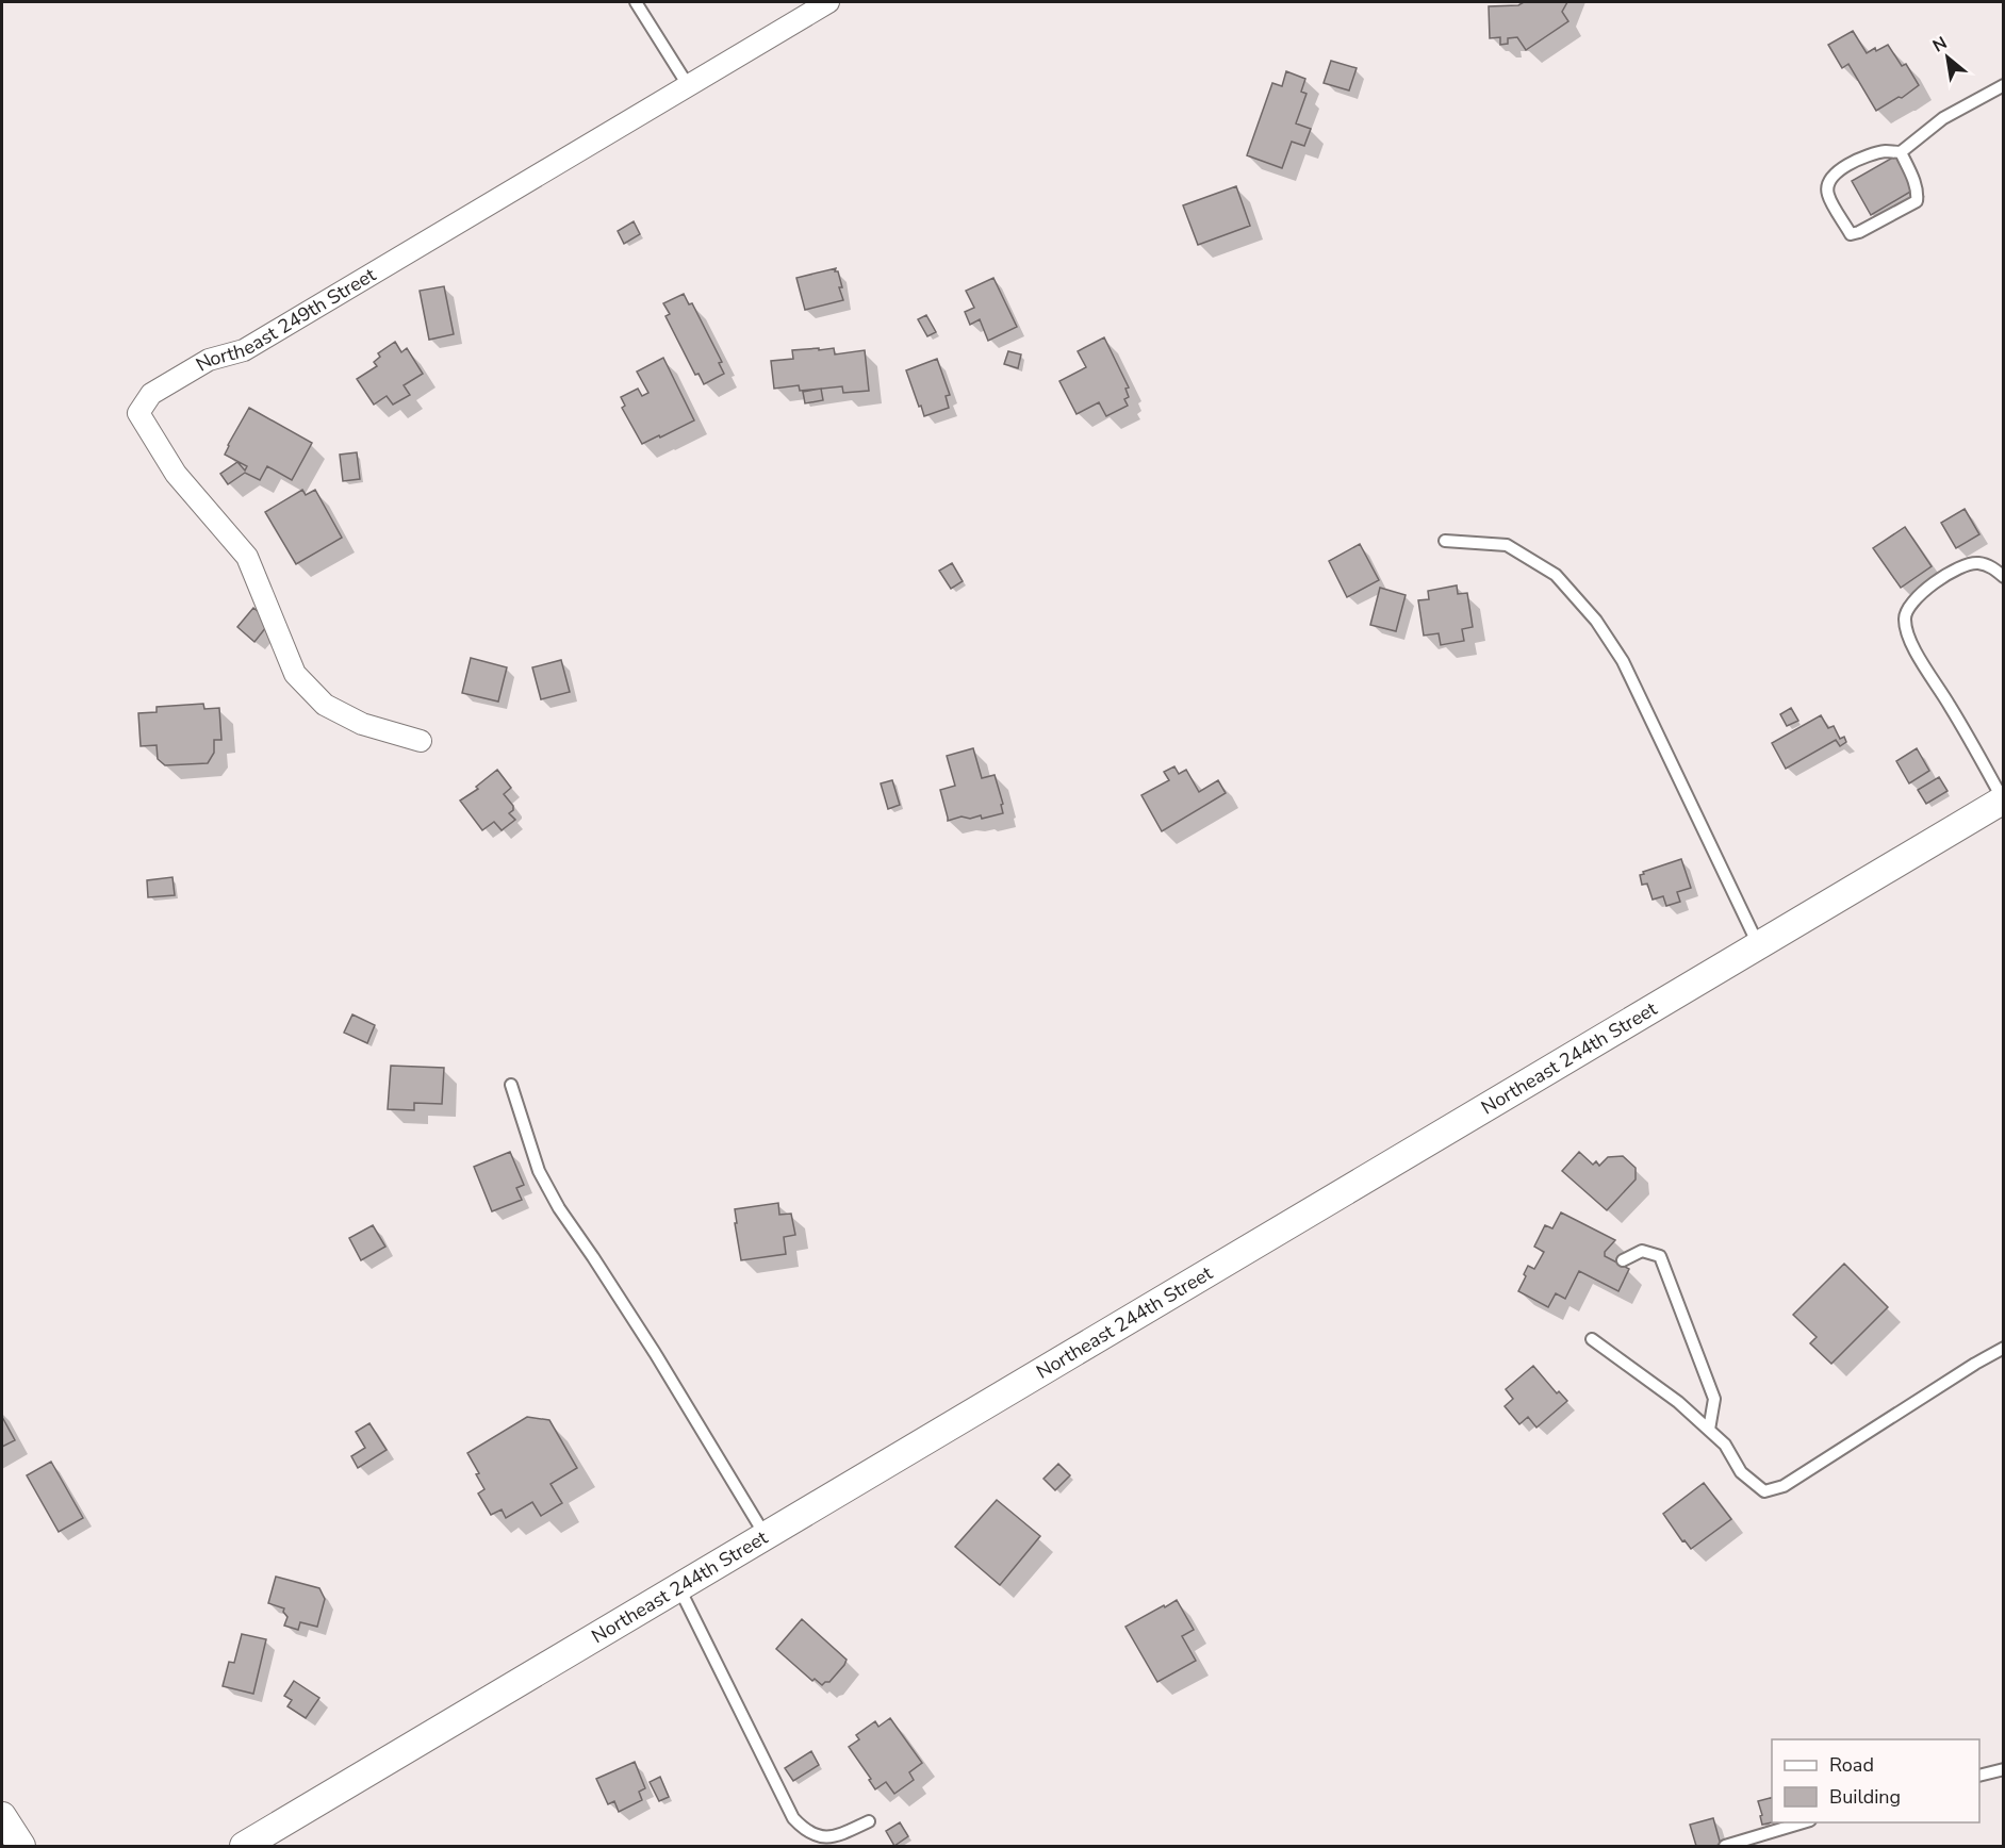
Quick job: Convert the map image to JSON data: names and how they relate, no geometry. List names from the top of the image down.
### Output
{
  "streets": {
    "street": ["Northeast 249th Street", "Northeast 244th Street"]
  },
  "legend": ["Road", "Building"],
  "north": "top left"
}
